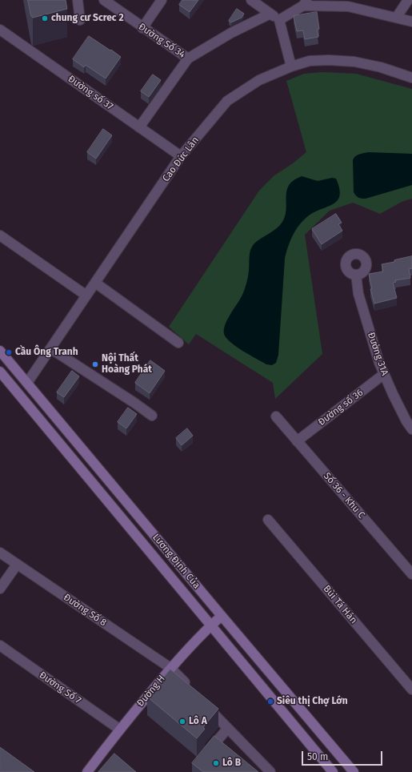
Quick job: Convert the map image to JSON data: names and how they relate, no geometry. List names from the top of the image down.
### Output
{
  "streets": {
    "main road": ["Lương Định Của", "Đường H"],
    "street": [
      "Đường Số 34",
      "Đường số 37",
      "Cao Đức Lân",
      "Đường 31A",
      "Đường số 36",
      "Số 36 - Khu C",
      "Bùi Tá Hán",
      "Đường Số 8",
      "Đường Số 7"
    ]
  },
  "crossings": [
    ["Đường số 37", "Cao Đức Lân"],
    ["Cao Đức Lân", "Lương Định Của"],
    ["Đường 31A", "Đường số 36"],
    ["Đường số 36", "Số 36 - Khu C"],
    ["Lương Định Của", "Đường H"],
    ["Đường Số 8", "Đường H"],
    ["Đường Số 7", "Đường H"]
  ],
  "places": [
    "chung cư Screc 2",
    "Cầu Ông Tranh",
    "Nội Thất Hoàng Phát",
    "Siêu thị Chợ Lớn",
    "Lô A",
    "Lô B"
  ],
  "scale_bar": "50 m"
}
